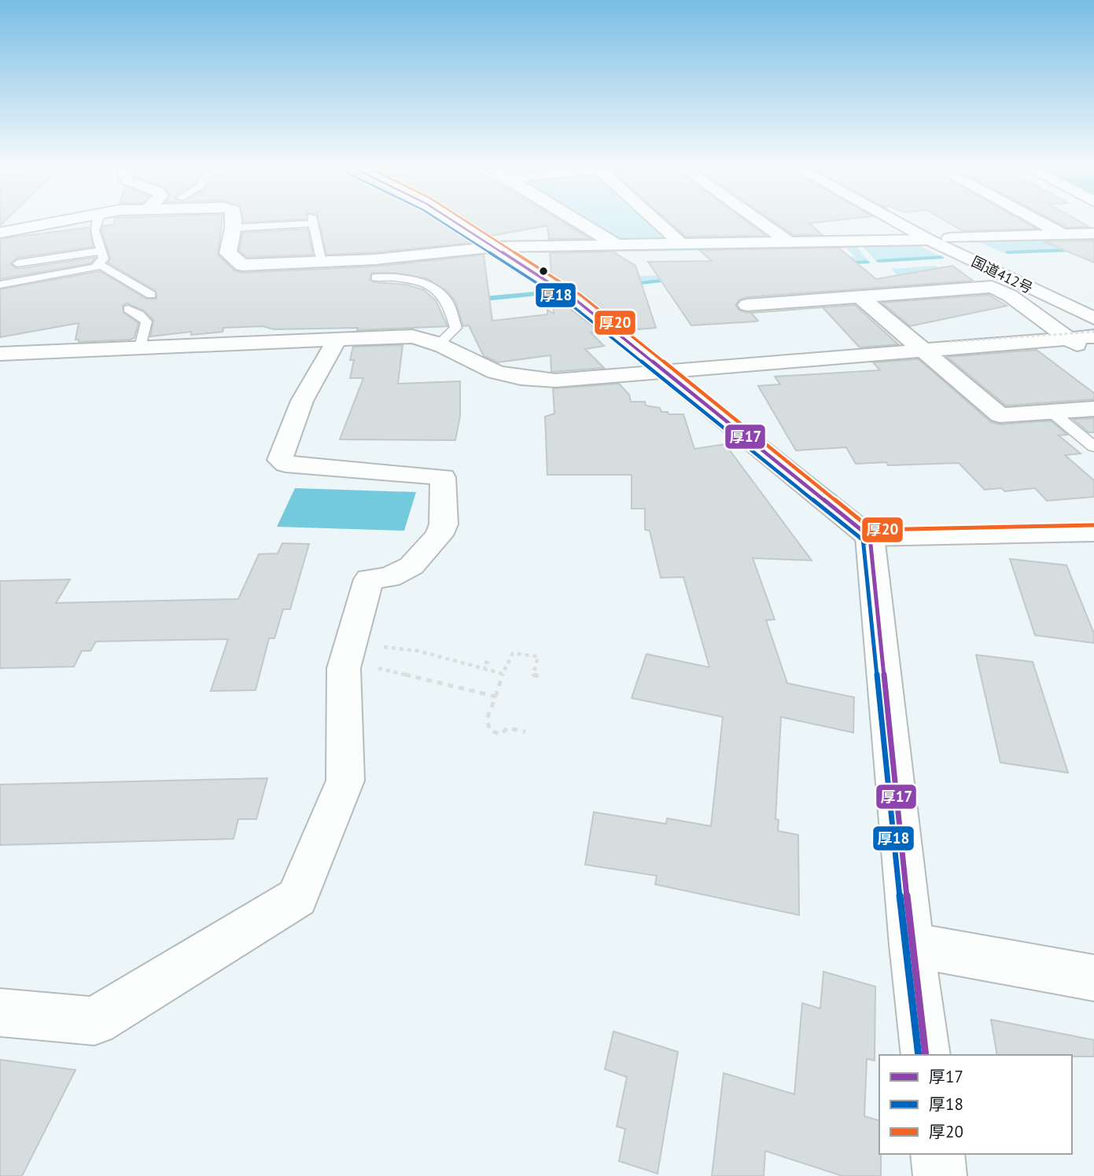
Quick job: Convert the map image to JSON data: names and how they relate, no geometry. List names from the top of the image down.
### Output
{
  "streets": {
    "main road": ["国道412号"]
  },
  "lines": ["transit line 厚17", "transit line 厚18", "transit line 厚20"],
  "legend": ["厚17", "厚18", "厚20"]
}
